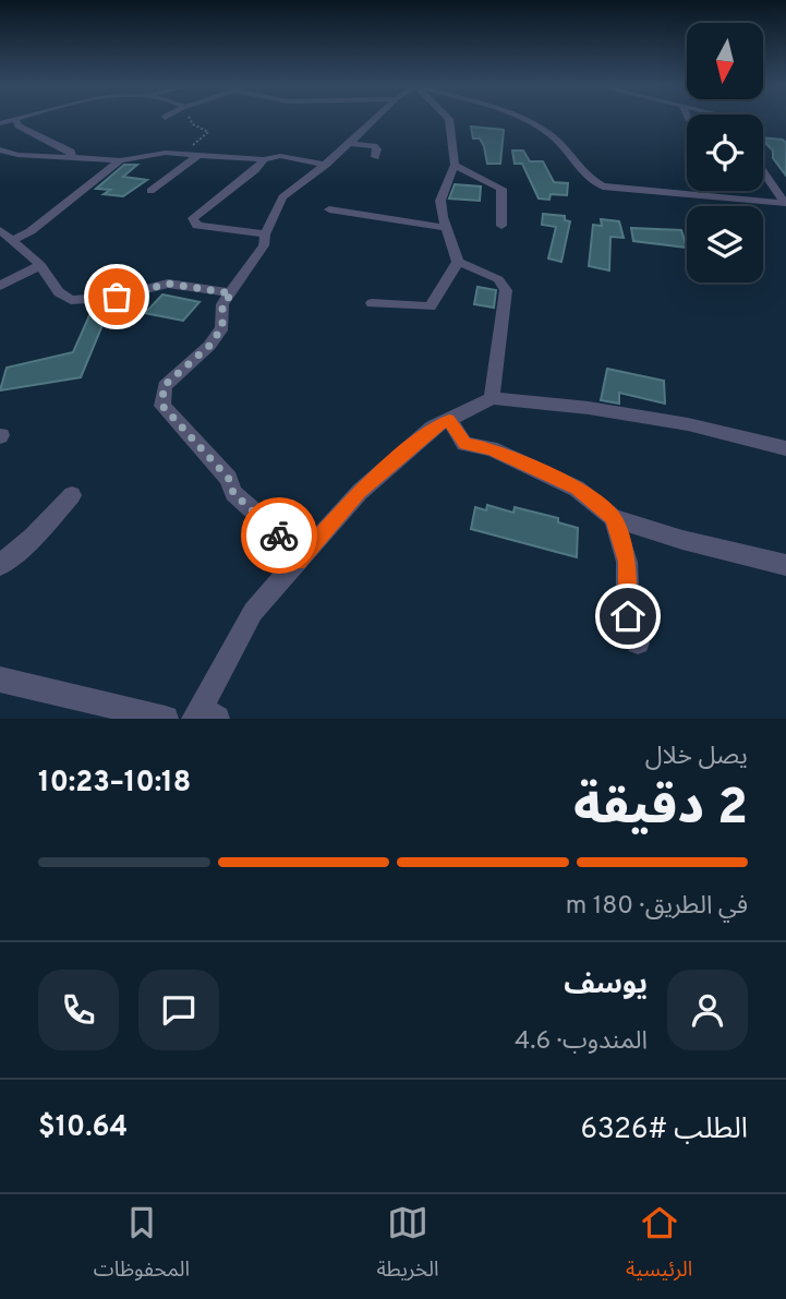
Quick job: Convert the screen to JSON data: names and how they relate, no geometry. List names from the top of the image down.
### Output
{
  "north": "bottom",
  "page": {
    "heading": ["2 دقيقة", "يصل خلال", "10:18–10:23"],
    "panel": [
      "يوسف",
      "المندوب · 4.6",
      "الطلب #6326",
      "$10.64"
    ],
    "bar": "في الطريق · 180 m",
    "tabs": ["الرئيسية", "الخريطة", "المحفوظات"]
  }
}
